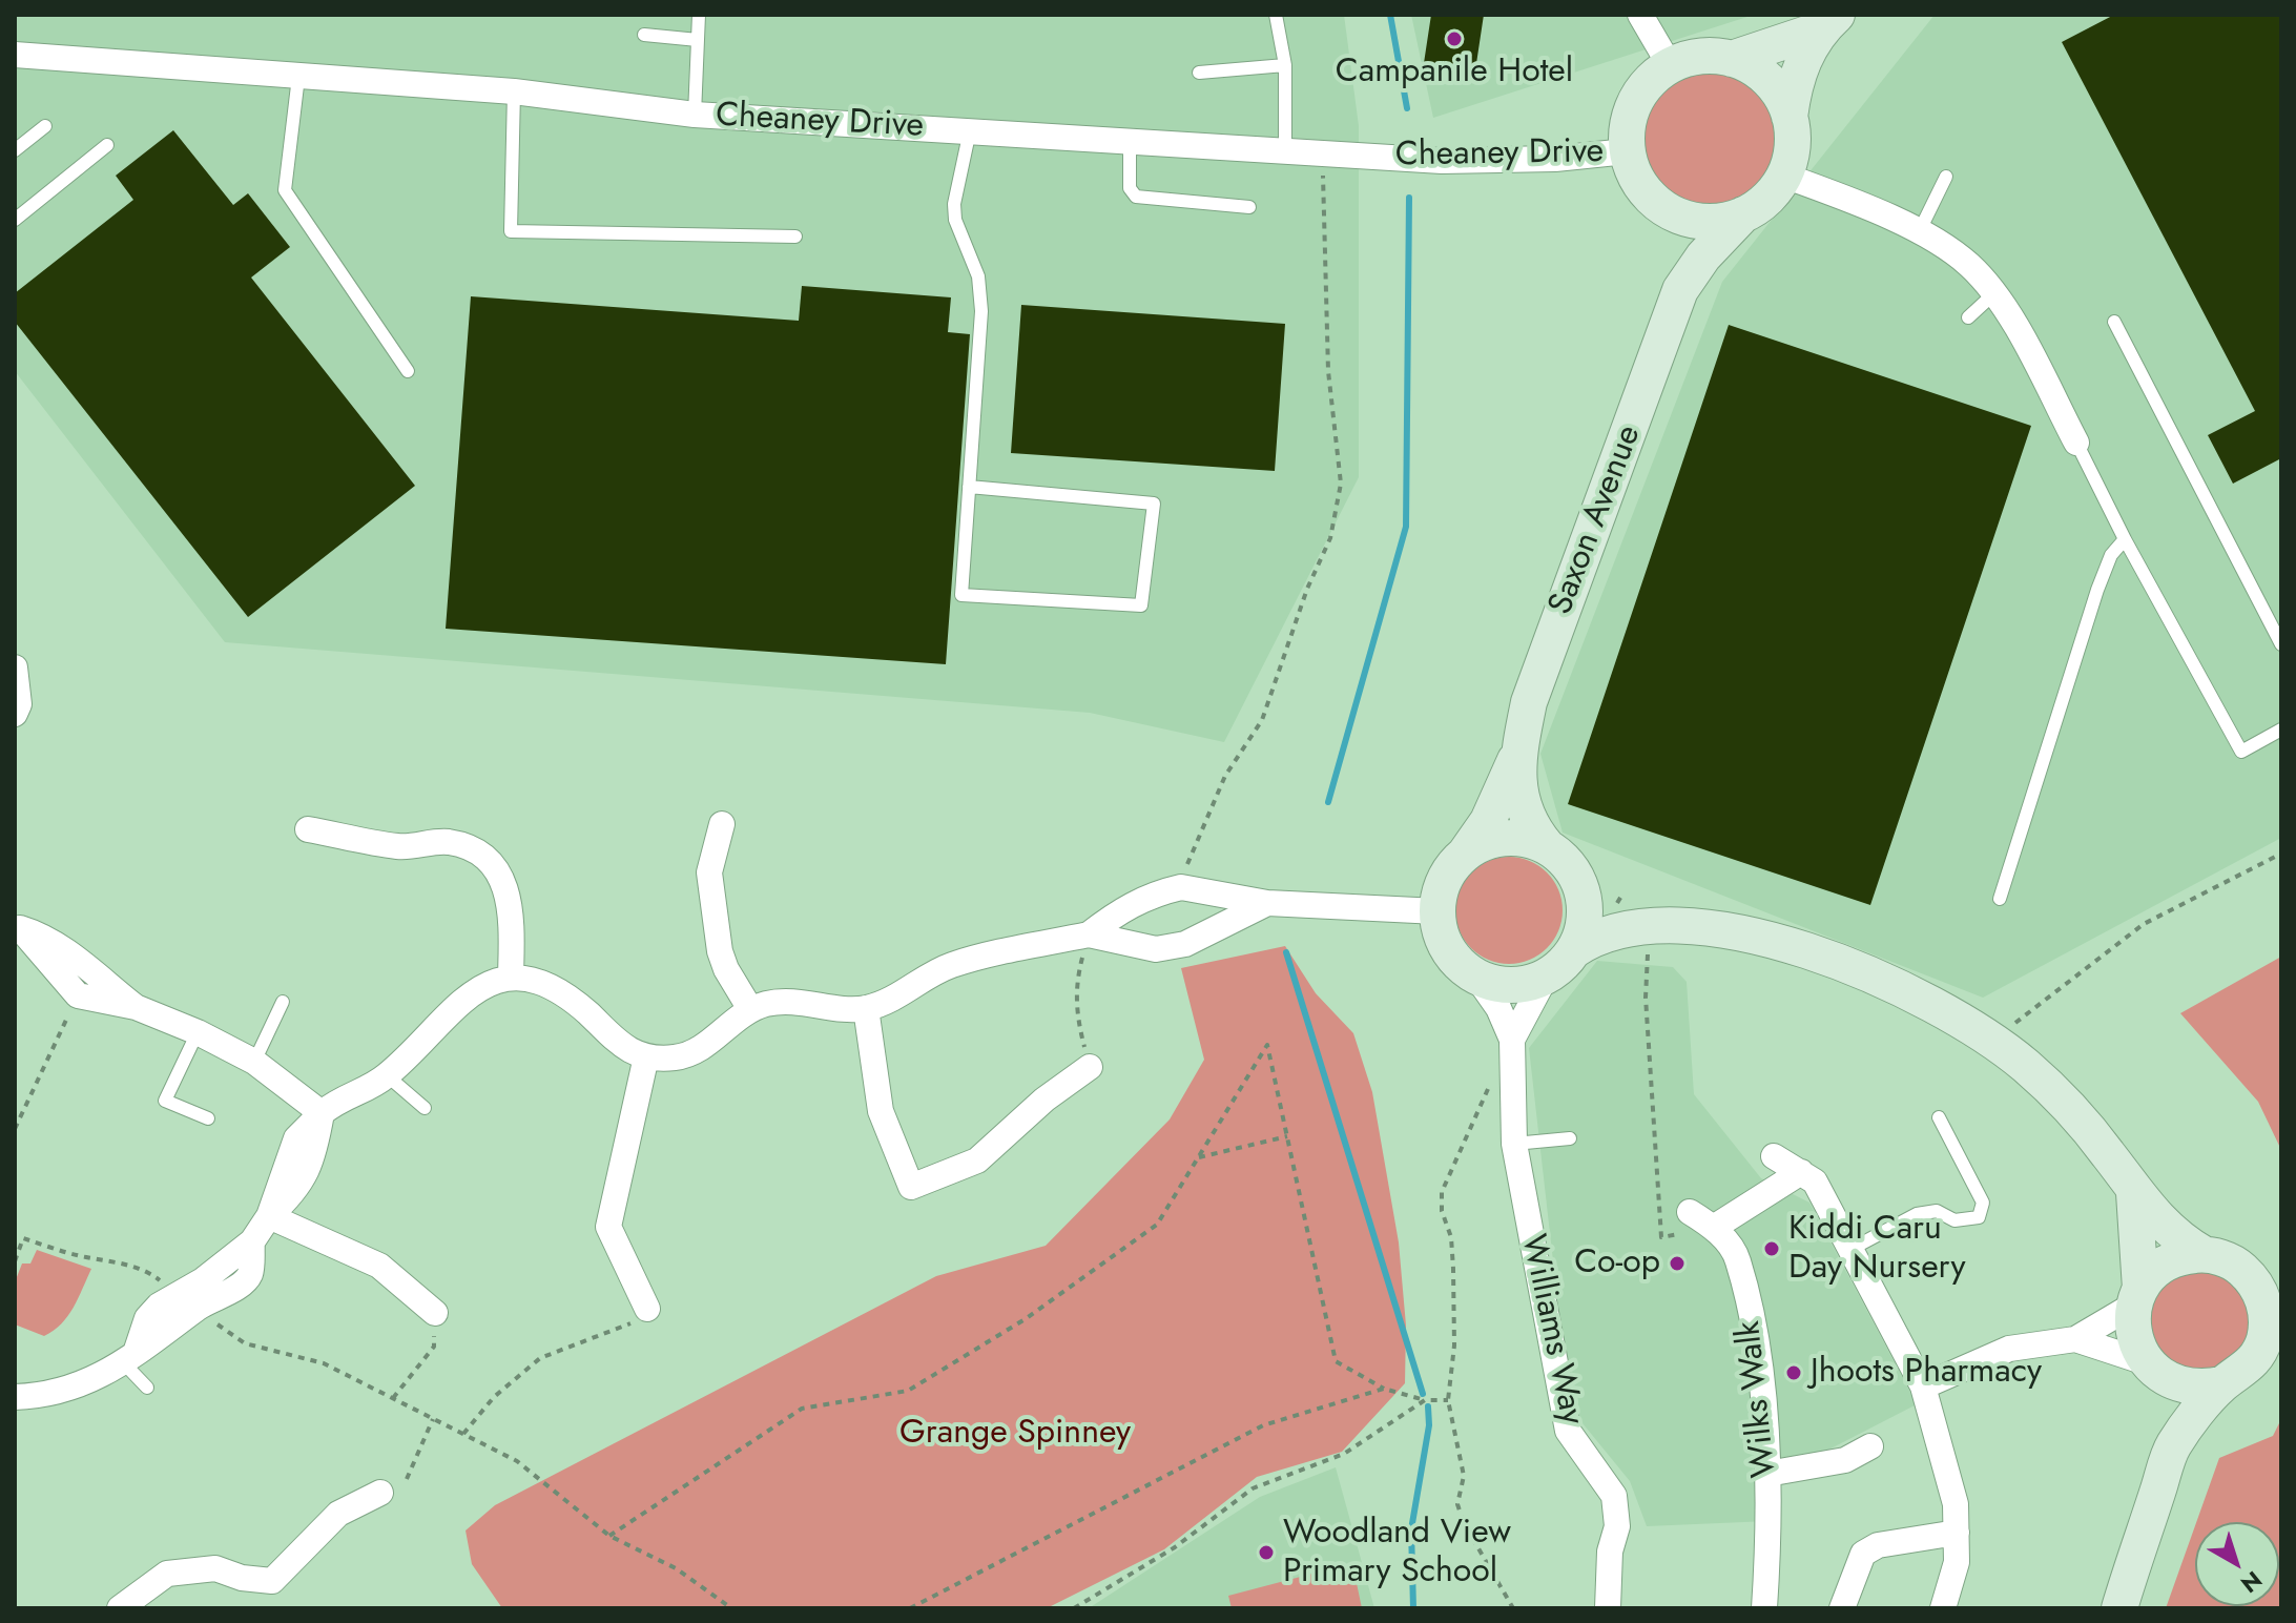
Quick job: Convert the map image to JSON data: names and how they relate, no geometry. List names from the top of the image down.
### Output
{
  "streets": {
    "street": [
      "Cheaney Drive",
      "Saxon Avenue",
      "Williams Way",
      "Wilks Walk"
    ]
  },
  "crossings": [
    ["Cheaney Drive", "Saxon Avenue"],
    ["Saxon Avenue", "Williams Way"]
  ],
  "parks": ["Grange Spinney"],
  "places": [
    "Campanile Hotel",
    "Kiddi Caru Day Nursery",
    "Co-op",
    "Jhoots Pharmacy",
    "Woodland View Primary School"
  ],
  "north": "bottom right"
}
